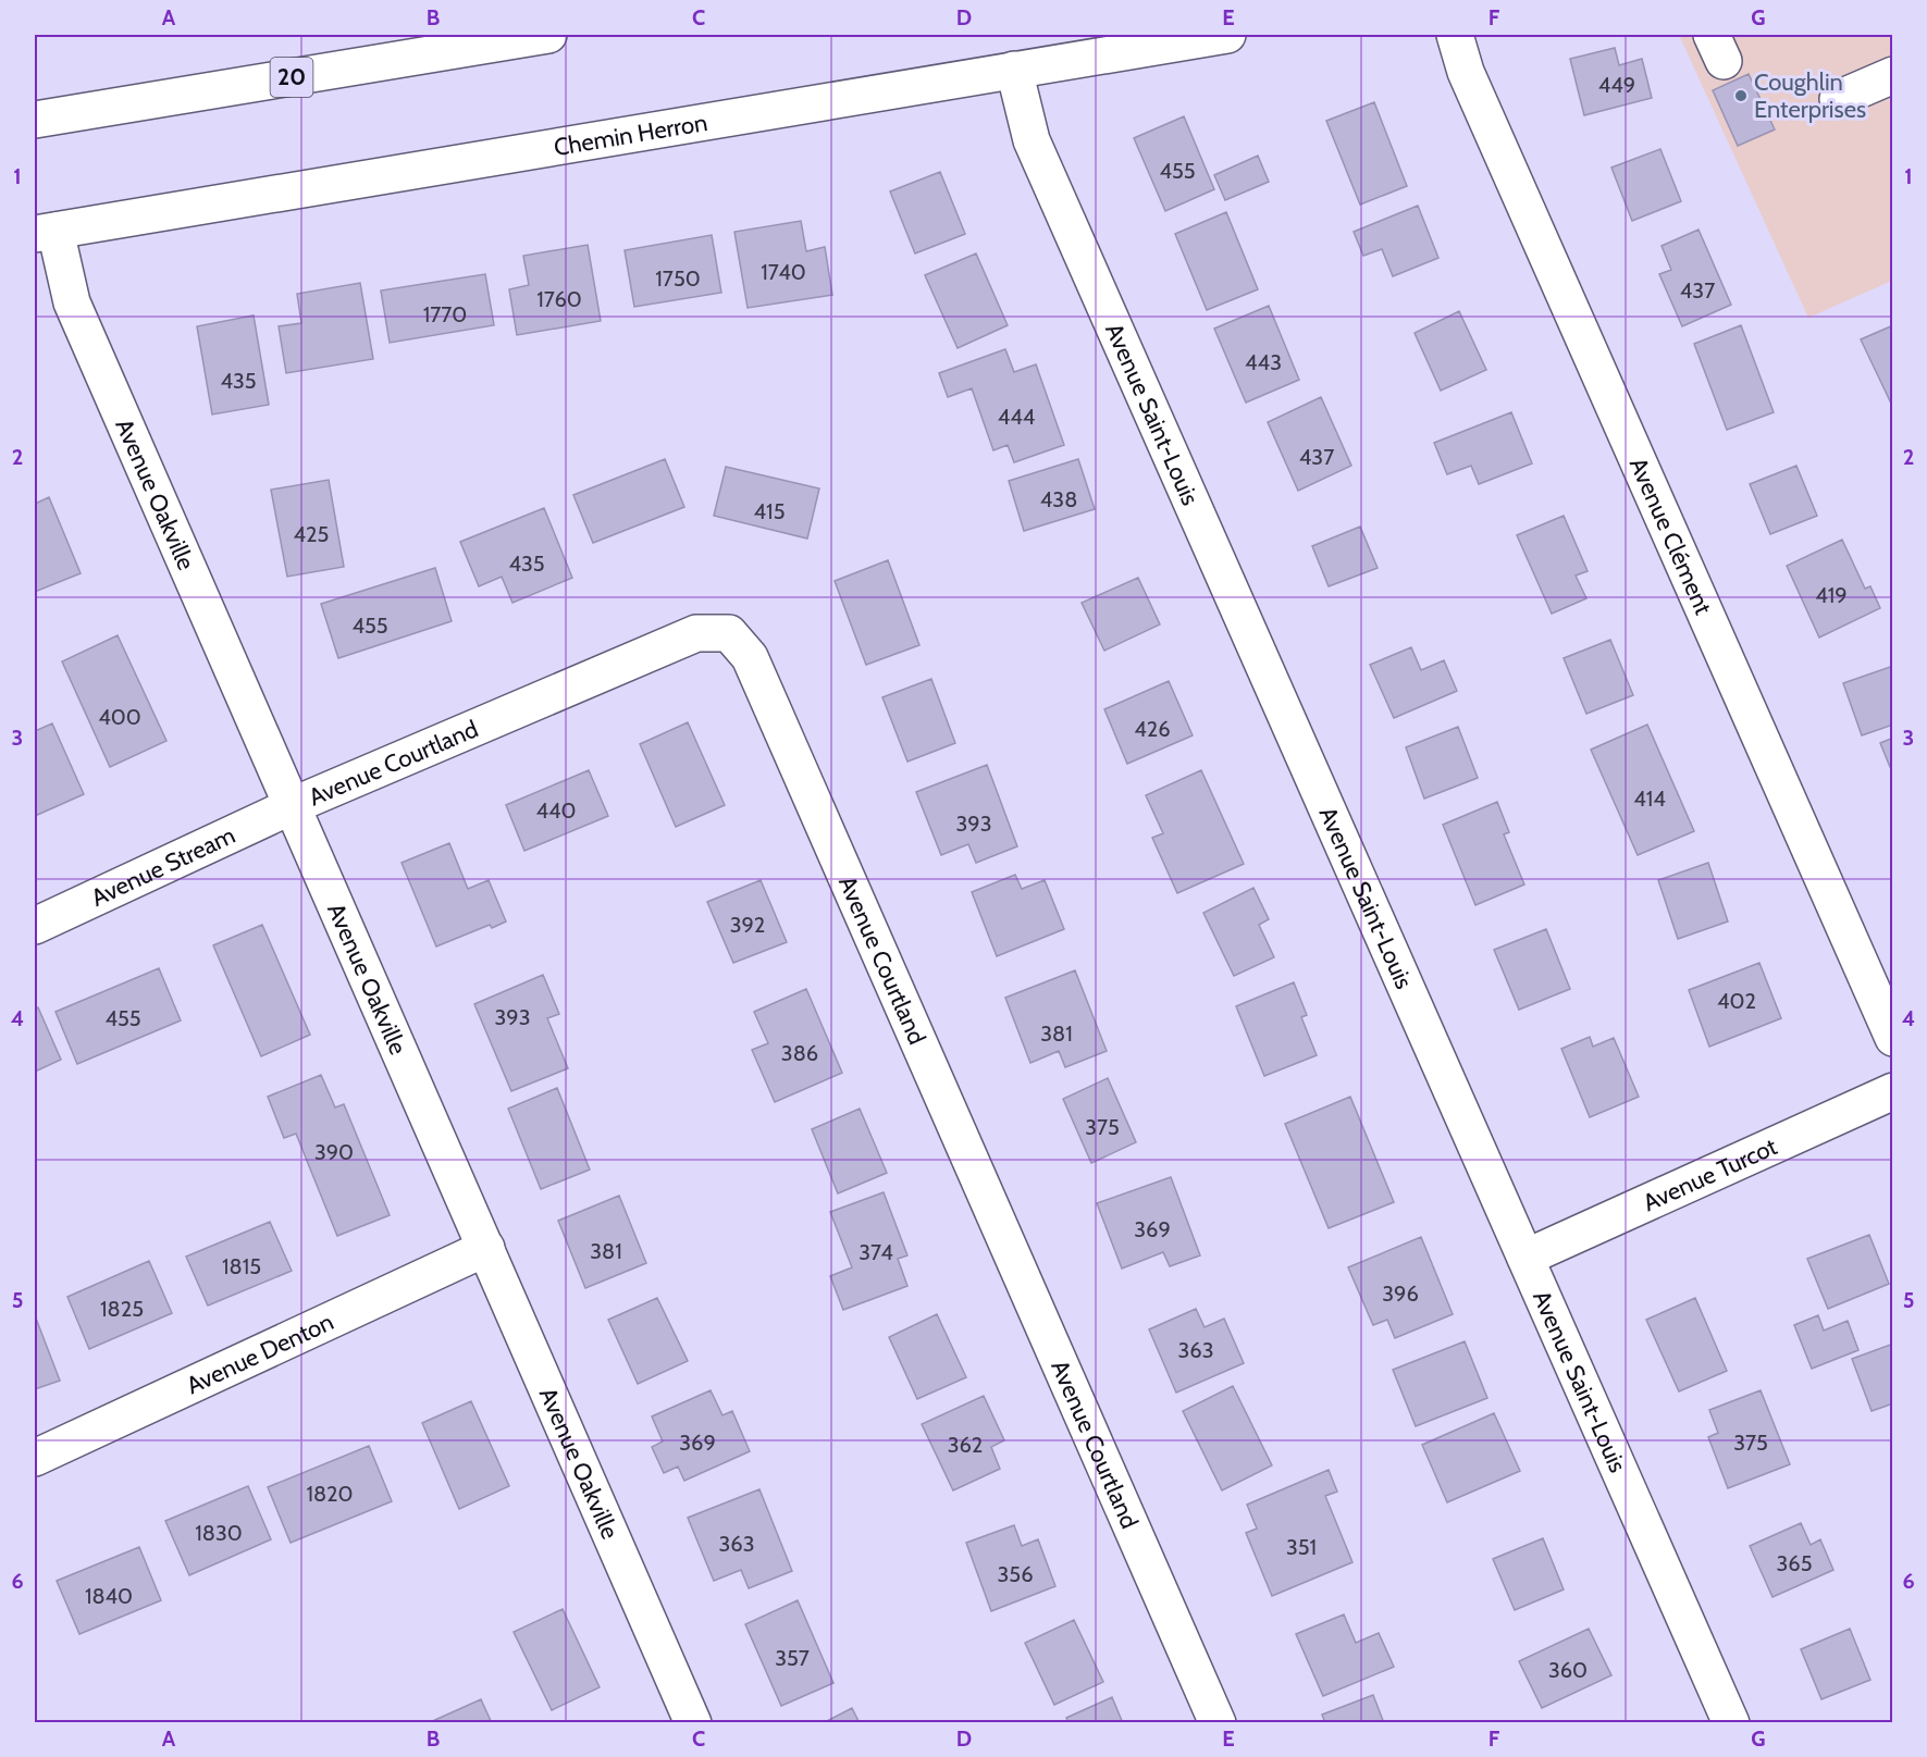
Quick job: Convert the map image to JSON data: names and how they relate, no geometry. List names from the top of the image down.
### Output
{
  "streets": {
    "main road": [
      "20",
      "Chemin Herron",
      "Avenue Saint-Louis",
      "Avenue Oakville",
      "Avenue Clément",
      "Avenue Courtland",
      "Avenue Stream",
      "Avenue Turcot",
      "Avenue Denton"
    ]
  },
  "crossings": [
    ["Chemin Herron", "Avenue Saint-Louis"],
    ["Chemin Herron", "Avenue Oakville"],
    ["Avenue Saint-Louis", "Avenue Turcot"],
    ["Avenue Oakville", "Avenue Courtland"],
    ["Avenue Oakville", "Avenue Stream"],
    ["Avenue Oakville", "Avenue Denton"],
    ["Avenue Courtland", "Avenue Stream"]
  ],
  "places": ["Coughlin Enterprises"],
  "house_numbers": [
    "449",
    "455",
    "1740",
    "1750",
    "437",
    "1760",
    "1770",
    "443",
    "435",
    "444",
    "437",
    "438",
    "415",
    "425",
    "435",
    "419",
    "455",
    "400",
    "426",
    "414",
    "440",
    "393",
    "392",
    "402",
    "393",
    "455",
    "381",
    "386",
    "375",
    "390",
    "369",
    "381",
    "374",
    "1815",
    "396",
    "1825",
    "363",
    "369",
    "375",
    "362",
    "1820",
    "1830",
    "363",
    "351",
    "365",
    "356",
    "1840",
    "357",
    "360"
  ],
  "grid": {
    "columns": [
      "A",
      "B",
      "C",
      "D",
      "E",
      "F",
      "G"
    ],
    "rows": [
      "1",
      "2",
      "3",
      "4",
      "5",
      "6"
    ]
  }
}
